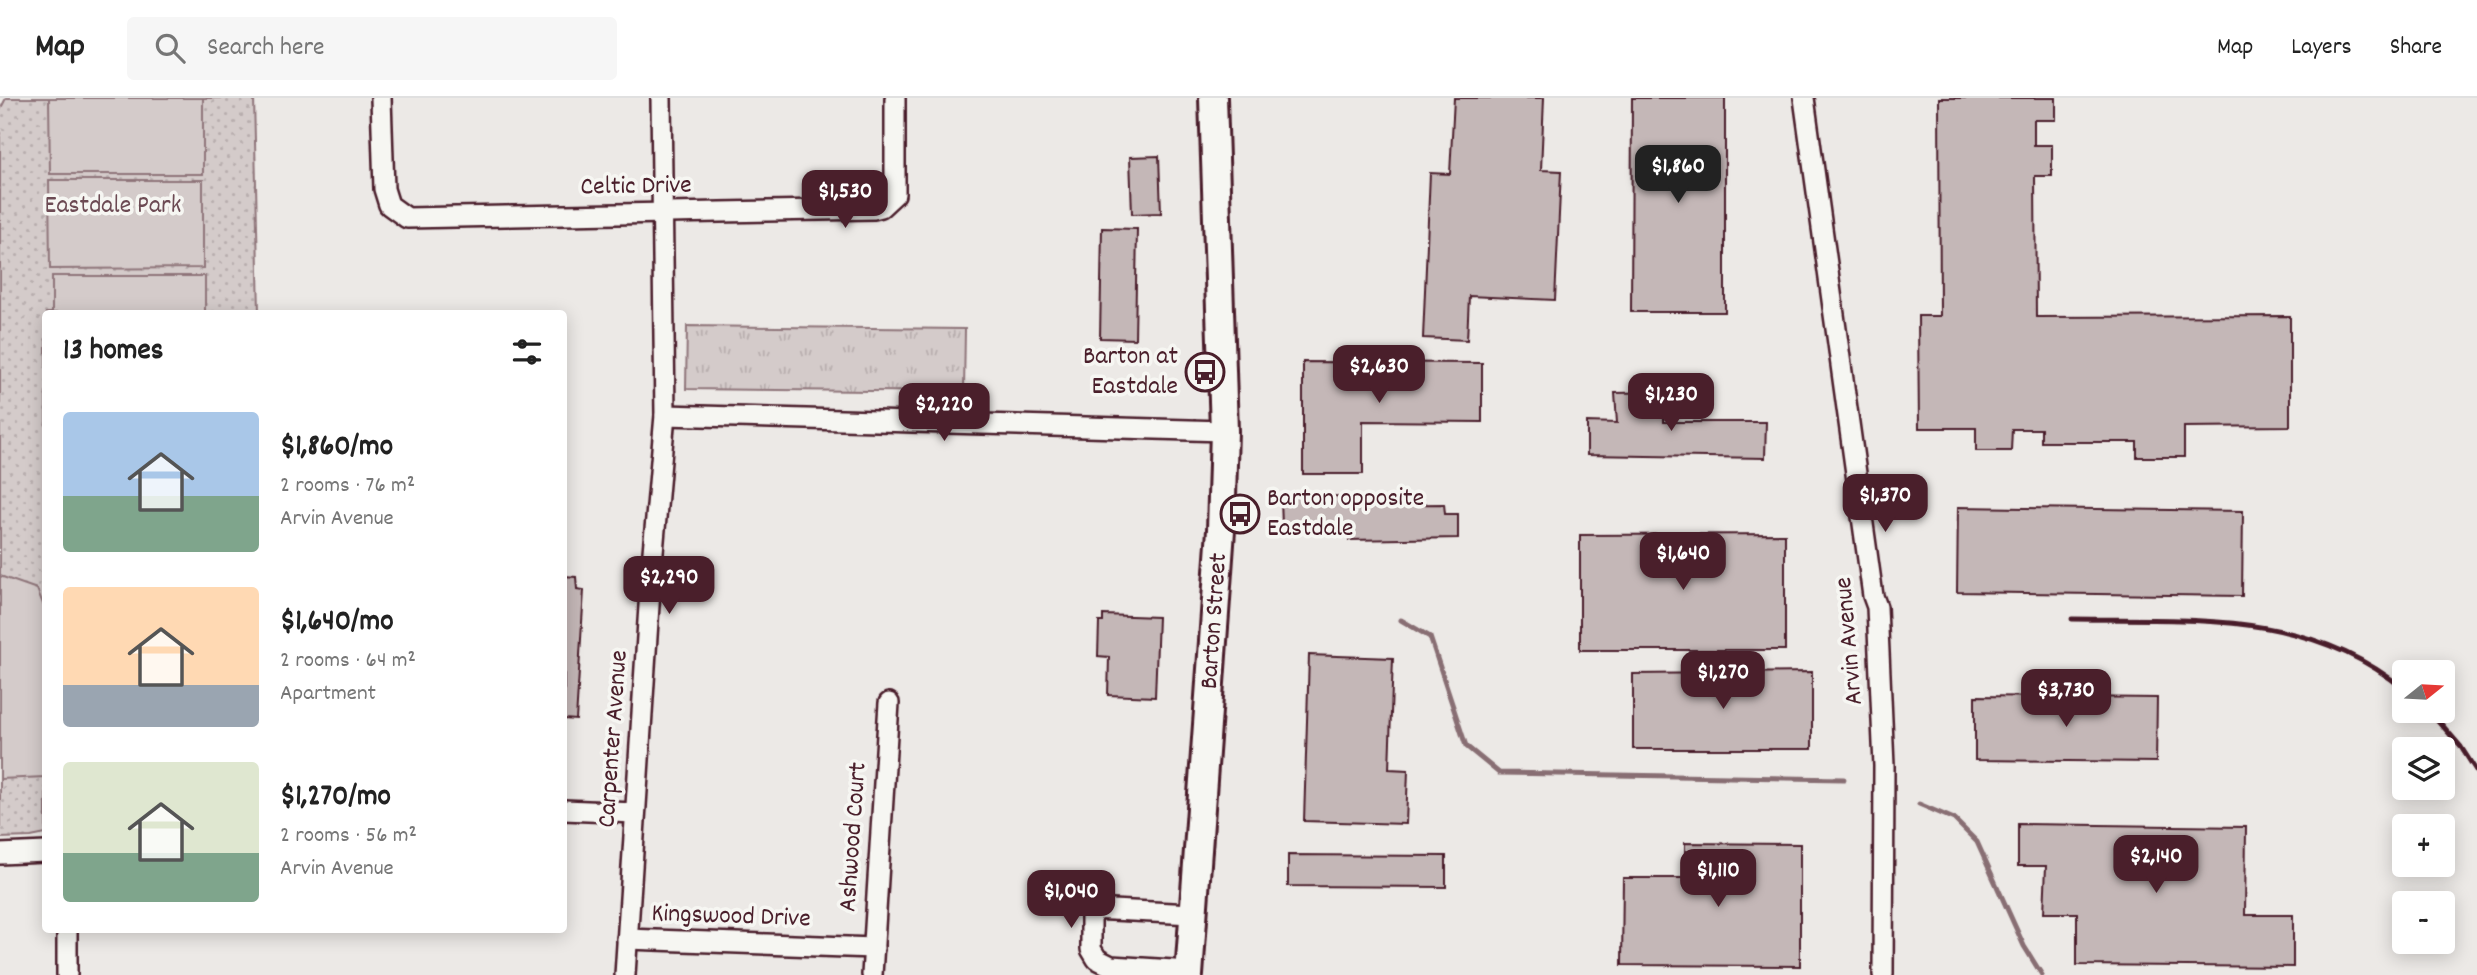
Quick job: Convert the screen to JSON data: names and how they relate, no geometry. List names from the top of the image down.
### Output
{
  "streets": {
    "main road": ["Barton Street"],
    "street": [
      "Celtic Drive",
      "Arvin Avenue",
      "Carpenter Avenue",
      "Ashwood Court",
      "Kingswood Drive"
    ]
  },
  "crossings": [
    ["Celtic Drive", "Carpenter Avenue"],
    ["Carpenter Avenue", "Kingswood Drive"],
    ["Ashwood Court", "Kingswood Drive"]
  ],
  "parks": ["Eastdale Park"],
  "places": {
    "bus stop": ["Barton at Eastdale", "Barton opposite Eastdale"]
  },
  "north": "right",
  "page": {
    "header": "Map",
    "search": "Search here",
    "nav": ["Map", "Layers", "Share"],
    "price": [
      "$1,860",
      "$1,530",
      "$2,630",
      "$1,230",
      "$2,220",
      "$1,370",
      "$1,640",
      "$2,290",
      "$1,270",
      "$3,730",
      "$2,140",
      "$1,110",
      "$1,040"
    ],
    "heading": "13 homes",
    "list": [
      {
        "name": "$1,860/mo",
        "note": "2 rooms · 76 m² · Arvin Avenue"
      },
      {
        "name": "$1,640/mo",
        "note": "2 rooms · 64 m² · Apartment"
      },
      {
        "name": "$1,270/mo",
        "note": "2 rooms · 56 m² · Arvin Avenue"
      }
    ],
    "map_buttons": ["+", "−"]
  }
}
